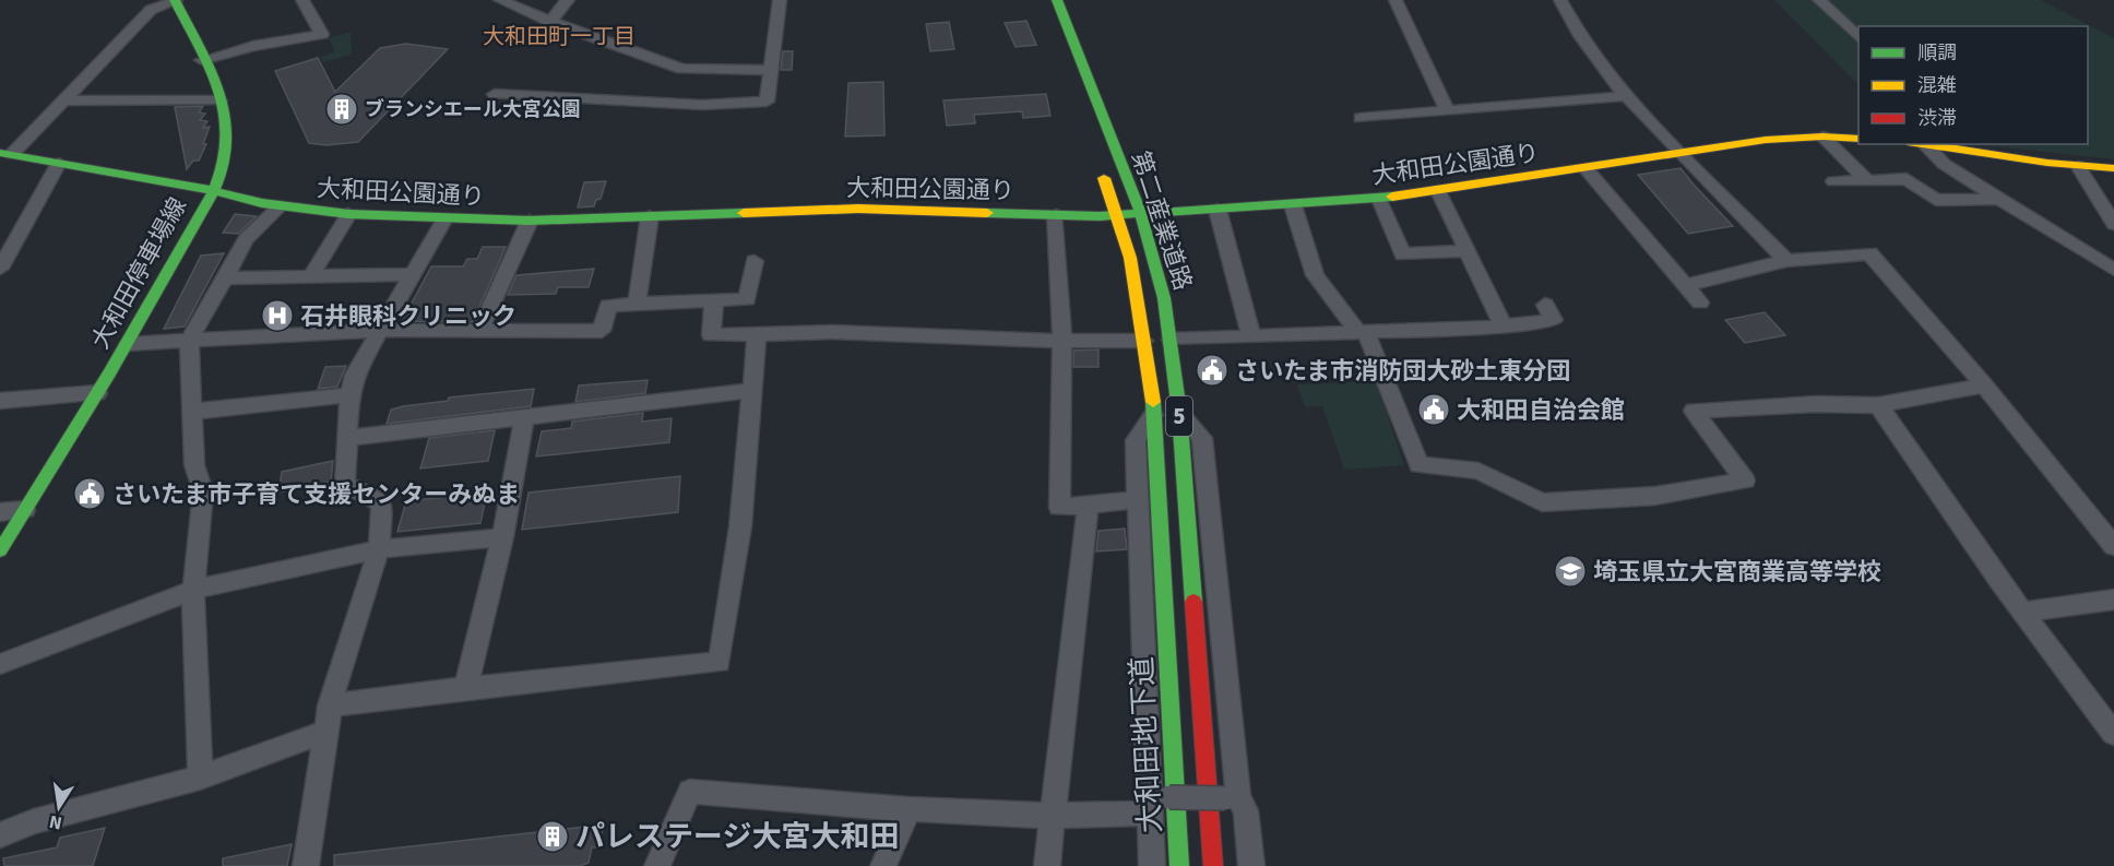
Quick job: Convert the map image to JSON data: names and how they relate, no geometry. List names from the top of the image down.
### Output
{
  "streets": {
    "main road": [
      "大和田公園通り",
      "第二産業道路",
      "大和田停車場線",
      "5",
      "大和田地下道"
    ]
  },
  "crossings": [
    ["大和田公園通り", "第二産業道路"],
    ["大和田公園通り", "大和田停車場線"],
    ["第二産業道路", "大和田地下道"]
  ],
  "districts": ["大和田町一丁目"],
  "places": {
    "building": ["ブランシエール大宮公園", "パレステージ大宮大和田"],
    "hospital": ["石井眼科クリニック"],
    "public building": ["さいたま市消防団大砂土東分団", "大和田自治会館", "さいたま市子育て支援センターみぬま"],
    "school or university": ["埼玉県立大宮商業高等学校"]
  },
  "legend": ["順調", "混雑", "渋滞"],
  "north": "bottom"
}
